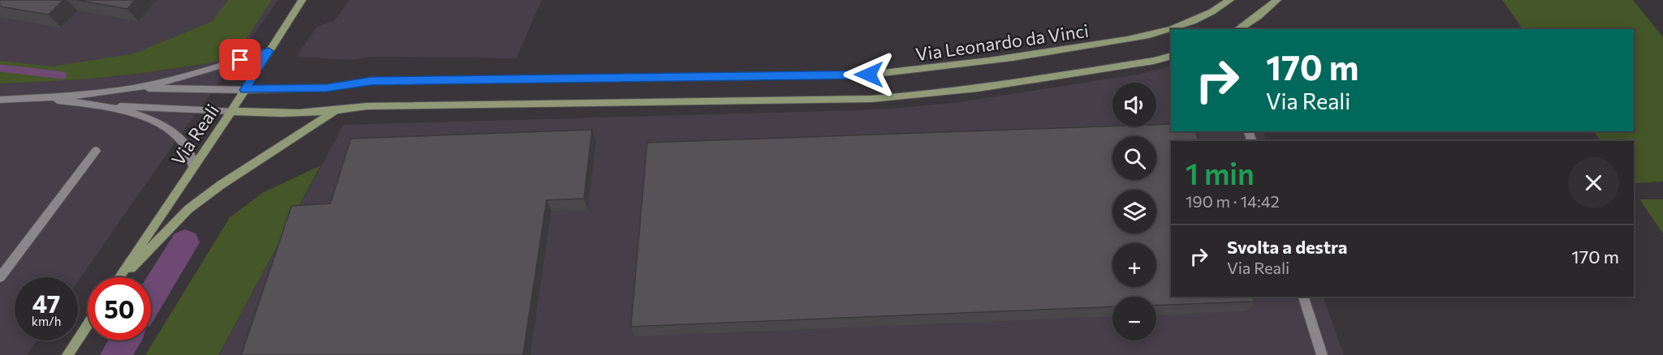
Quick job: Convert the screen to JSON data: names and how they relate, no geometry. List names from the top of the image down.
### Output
{
  "streets": {
    "main road": ["Via Leonardo da Vinci", "Via Reali"]
  },
  "crossings": [
    ["Via Leonardo da Vinci", "Via Reali"]
  ],
  "page": {
    "turn": ["170 m", "Via Reali"],
    "map_buttons": ["+", "−"],
    "heading": ["1 min", "190 m · 14:42"],
    "list": [
      {
        "name": "Svolta a destra",
        "note": "Via Reali",
        "value": "170 m"
      }
    ],
    "speed": "47 km/h",
    "limit": "50"
  }
}
